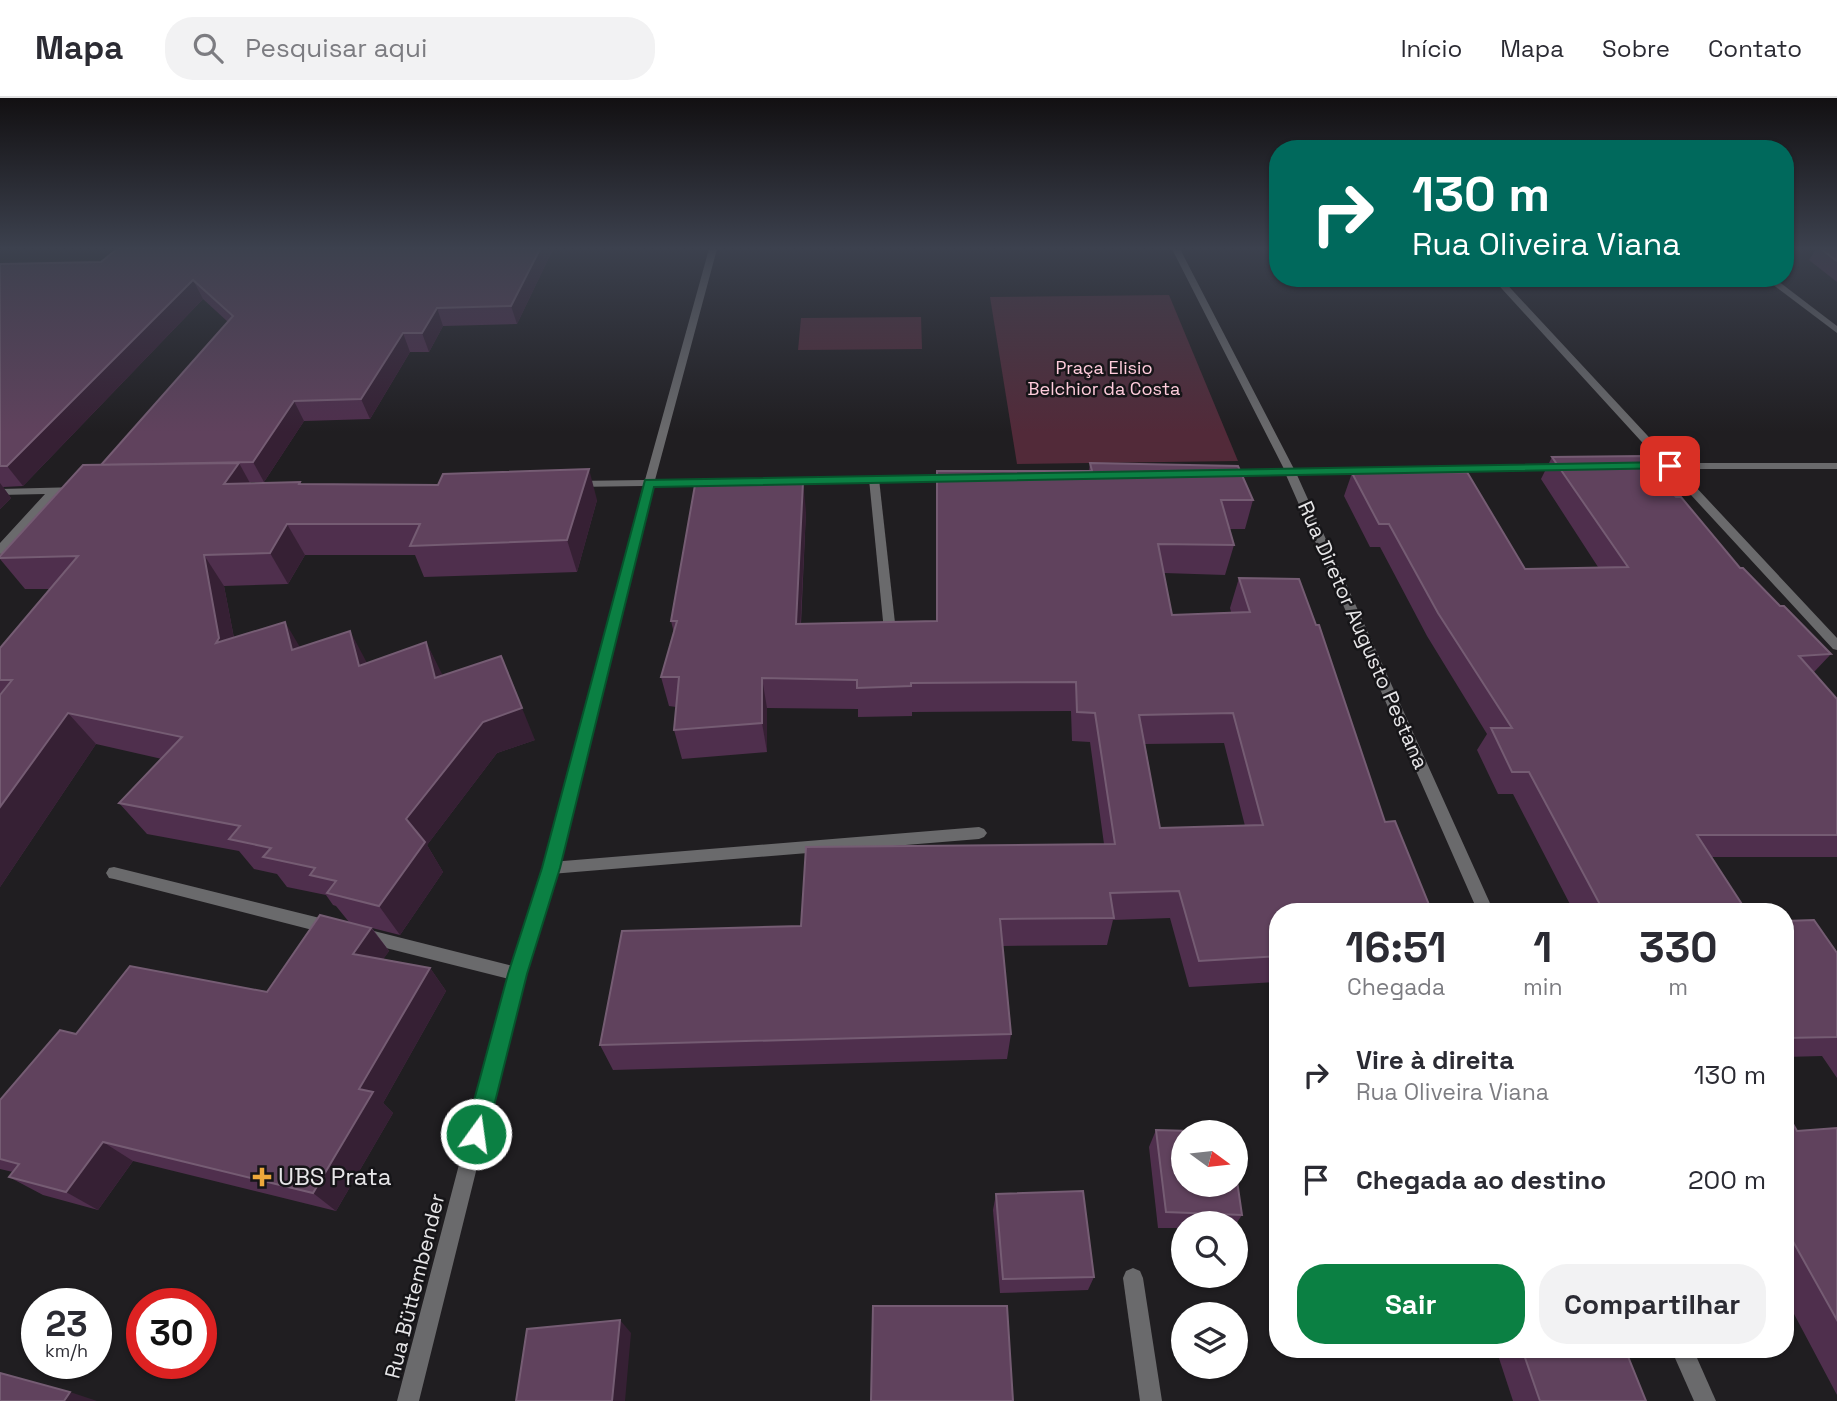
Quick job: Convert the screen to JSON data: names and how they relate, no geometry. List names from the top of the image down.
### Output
{
  "streets": {
    "street": ["Rua Diretor Augusto Pestana", "Rua Büttembender"]
  },
  "parks": ["Praça Elisio Belchior da Costa"],
  "places": {
    "health": ["UBS Prata"]
  },
  "north": "right",
  "page": {
    "header": "Mapa",
    "search": "Pesquisar aqui",
    "nav": [
      "Início",
      "Mapa",
      "Sobre",
      "Contato"
    ],
    "turn": ["130 m", "Rua Oliveira Viana"],
    "eta": [
      "16:51",
      "Chegada",
      "1",
      "min",
      "330",
      "m"
    ],
    "list": [
      {
        "name": "Vire à direita",
        "note": "Rua Oliveira Viana",
        "value": "130 m"
      },
      {
        "name": "Chegada ao destino",
        "value": "200 m"
      }
    ],
    "buttons": ["Sair", "Compartilhar"],
    "speed": "23 km/h",
    "limit": "30"
  }
}
